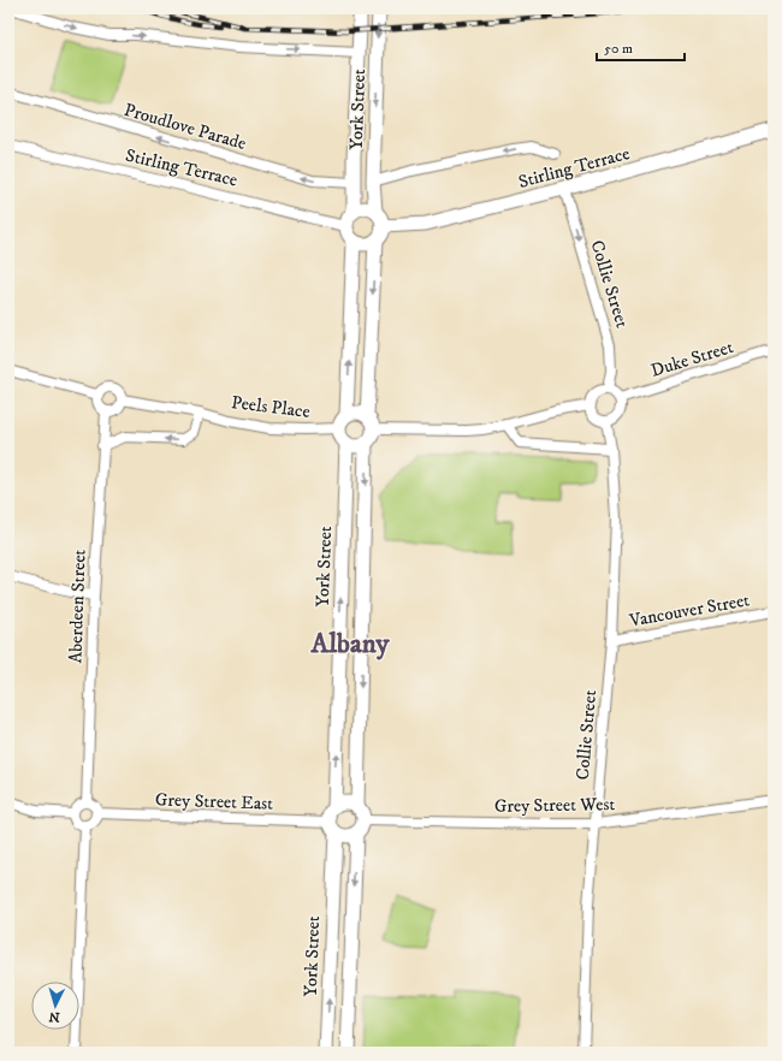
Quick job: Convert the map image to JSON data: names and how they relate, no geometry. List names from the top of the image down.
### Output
{
  "streets": {
    "main road": ["York Street", "Stirling Terrace"],
    "street": [
      "Proudlove Parade",
      "Collie Street",
      "Duke Street",
      "Peels Place",
      "Aberdeen Street",
      "Vancouver Street",
      "Grey Street East",
      "Grey Street West"
    ]
  },
  "crossings": [
    ["York Street", "Proudlove Parade"],
    ["York Street", "Stirling Terrace"],
    ["York Street", "Peels Place"],
    ["York Street", "Grey Street East"],
    ["York Street", "Grey Street West"],
    ["Stirling Terrace", "Collie Street"],
    ["Collie Street", "Duke Street"],
    ["Collie Street", "Vancouver Street"],
    ["Collie Street", "Grey Street West"],
    ["Peels Place", "Aberdeen Street"],
    ["Aberdeen Street", "Grey Street East"],
    ["Grey Street East", "Grey Street West"]
  ],
  "one_way": ["Proudlove Parade"],
  "districts": ["Albany"],
  "scale_bar": "50 m",
  "north": "bottom"
}
